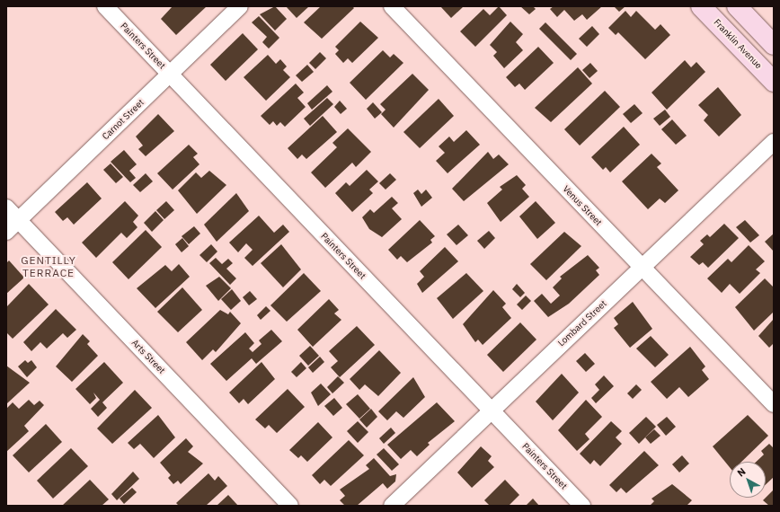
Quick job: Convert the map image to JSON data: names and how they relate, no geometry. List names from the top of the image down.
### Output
{
  "streets": {
    "street": [
      "Franklin Avenue",
      "Painters Street",
      "Carnot Street",
      "Venus Street",
      "Lombard Street",
      "Arts Street"
    ]
  },
  "crossings": [
    ["Painters Street", "Carnot Street"],
    ["Painters Street", "Lombard Street"],
    ["Carnot Street", "Arts Street"],
    ["Venus Street", "Lombard Street"]
  ],
  "districts": ["GENTILLY TERRACE"],
  "north": "top left"
}
